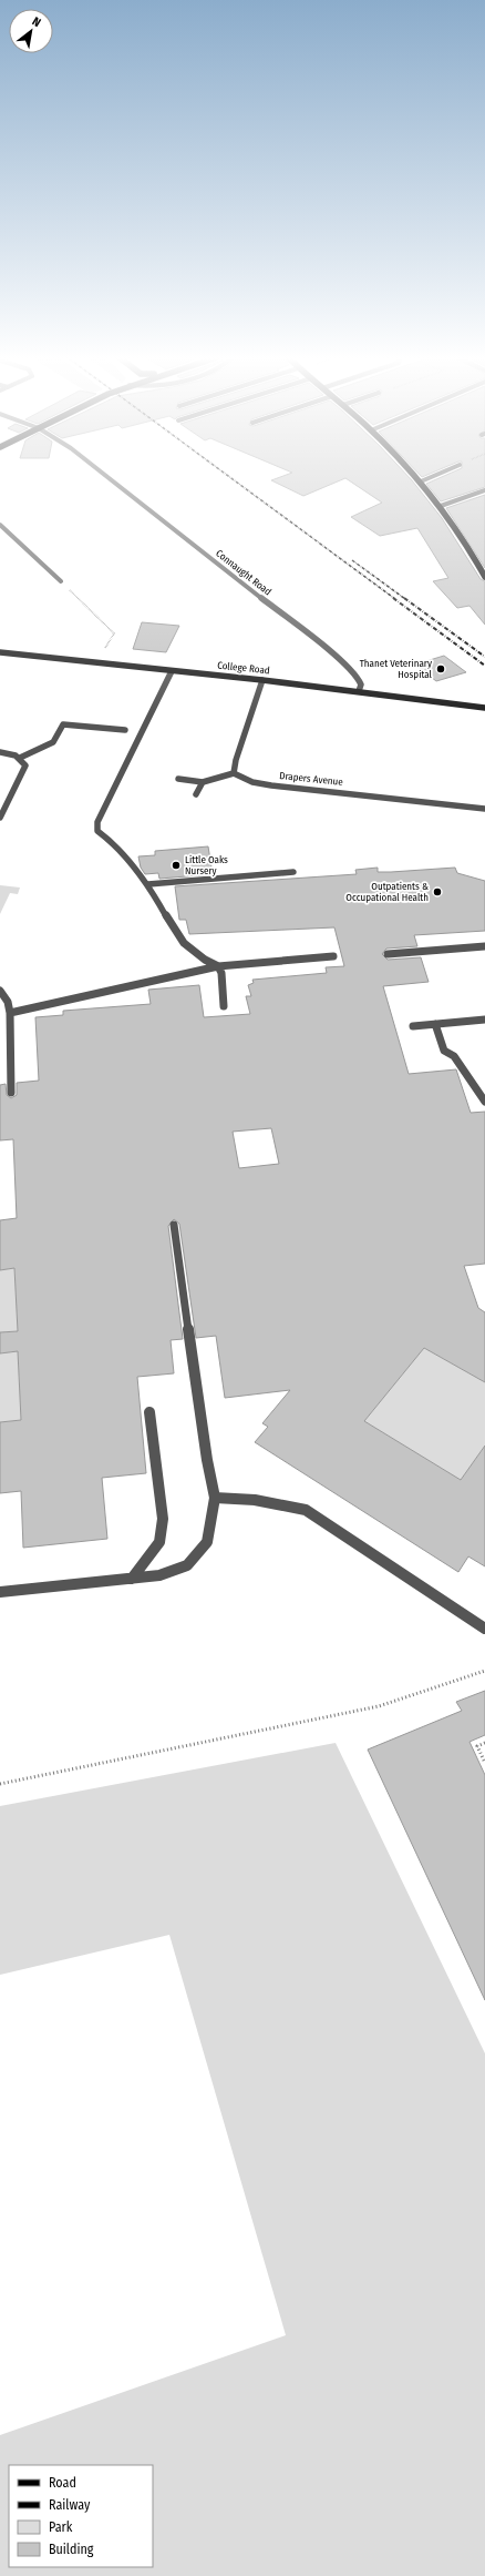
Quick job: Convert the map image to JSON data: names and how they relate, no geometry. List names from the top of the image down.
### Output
{
  "streets": {
    "main road": ["College Road"],
    "street": ["Connaught Road", "Drapers Avenue"]
  },
  "crossings": [
    ["Connaught Road", "College Road"]
  ],
  "places": ["Thanet Veterinary Hospital", "Little Oaks Nursery", "Outpatients & Occupational Health"],
  "legend": [
    "Road",
    "Railway",
    "Park",
    "Building"
  ],
  "north": "top right"
}
